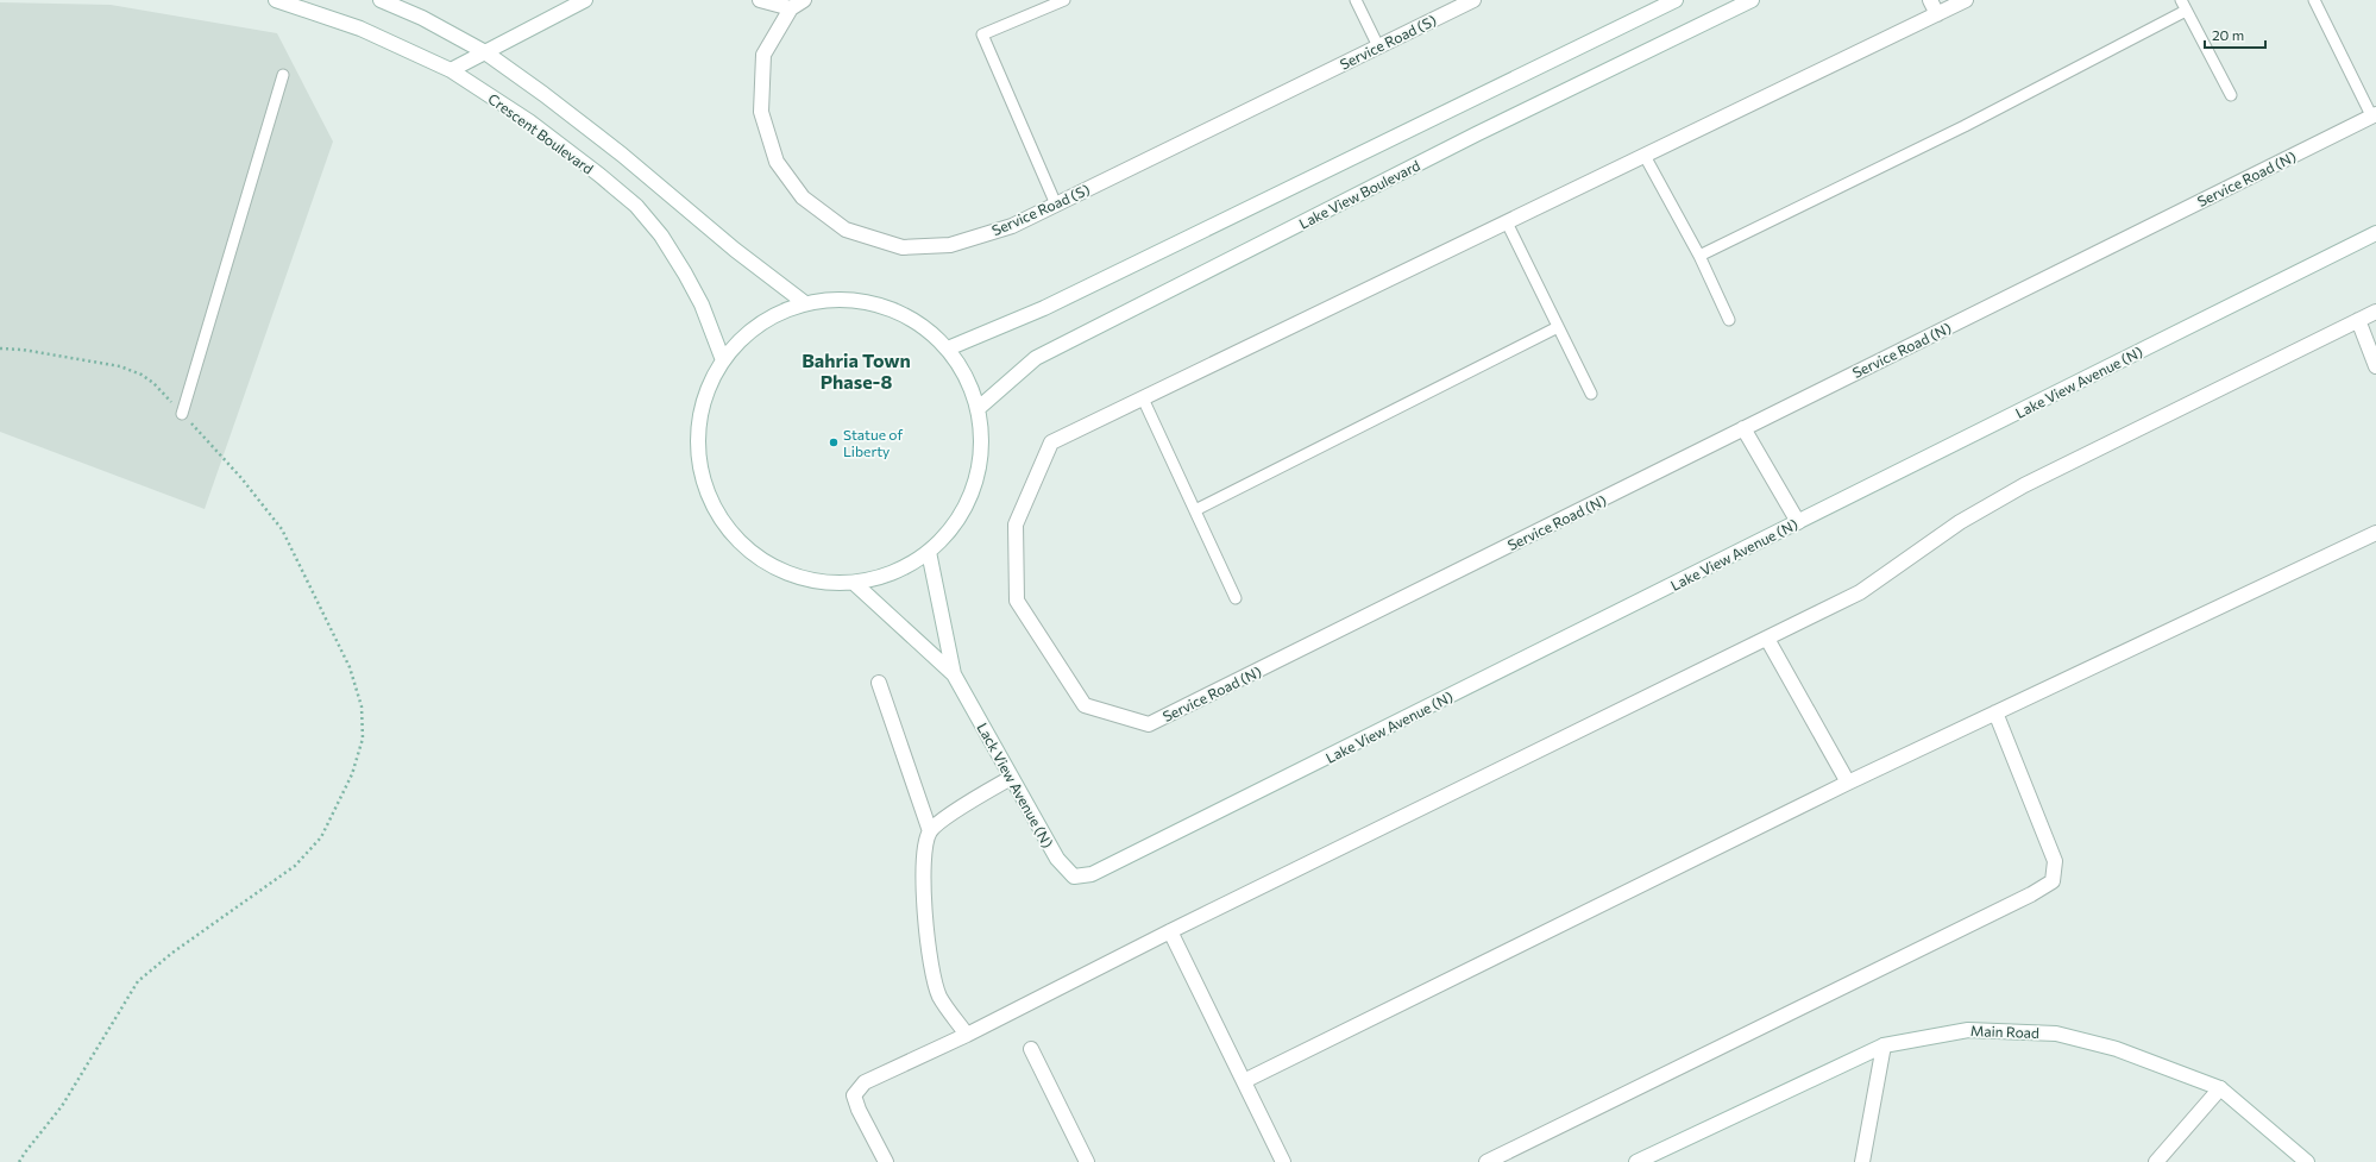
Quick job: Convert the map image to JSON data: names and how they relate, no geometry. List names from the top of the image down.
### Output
{
  "streets": {
    "street": [
      "Service Road (S)",
      "Crescent Boulevard",
      "Service Road (N)",
      "Lake View Boulevard",
      "Lake View Avenue (N)",
      "Lack View Avenue (N)",
      "Main Road"
    ]
  },
  "crossings": [
    ["Lake View Avenue (N)", "Lack View Avenue (N)"]
  ],
  "districts": ["Bahria Town Phase-8"],
  "places": ["Statue of Liberty"],
  "scale_bar": "20 m"
}
